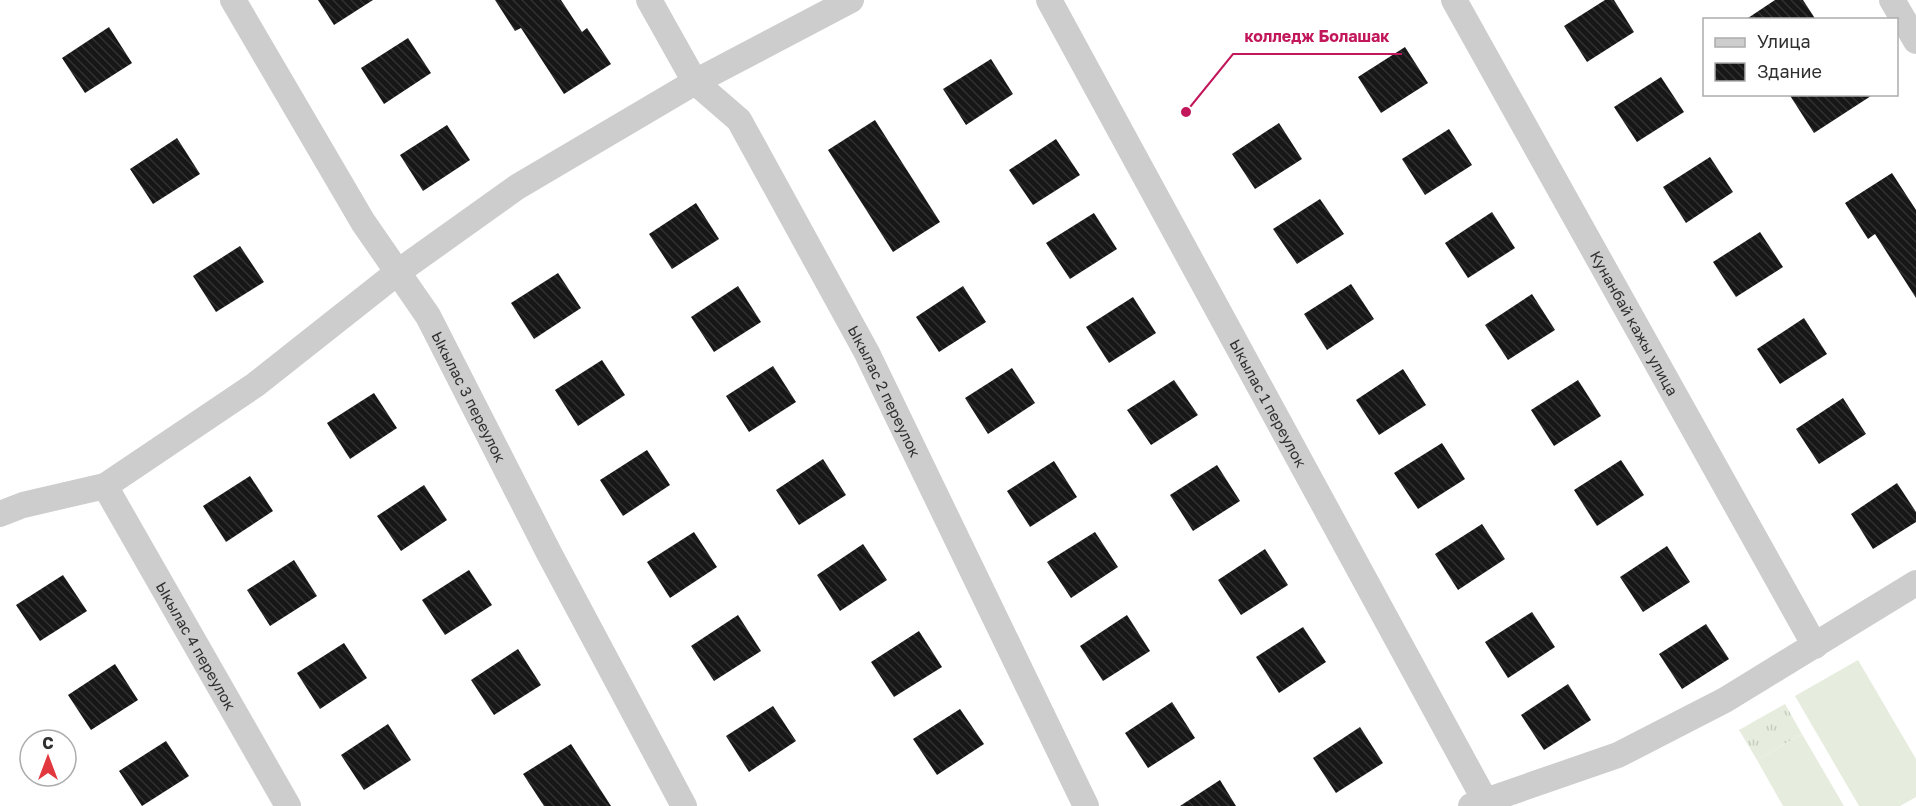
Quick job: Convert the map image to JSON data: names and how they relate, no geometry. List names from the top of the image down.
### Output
{
  "streets": {
    "street": [
      "Кунанбай кажы улица",
      "Ыкылас 2 переулок",
      "Ыкылас 3 переулок",
      "Ыкылас 1 переулок",
      "Ыкылас 4 переулок"
    ]
  },
  "places": ["колледж Болашак"],
  "legend": ["Улица", "Здание"],
  "north": "top"
}
